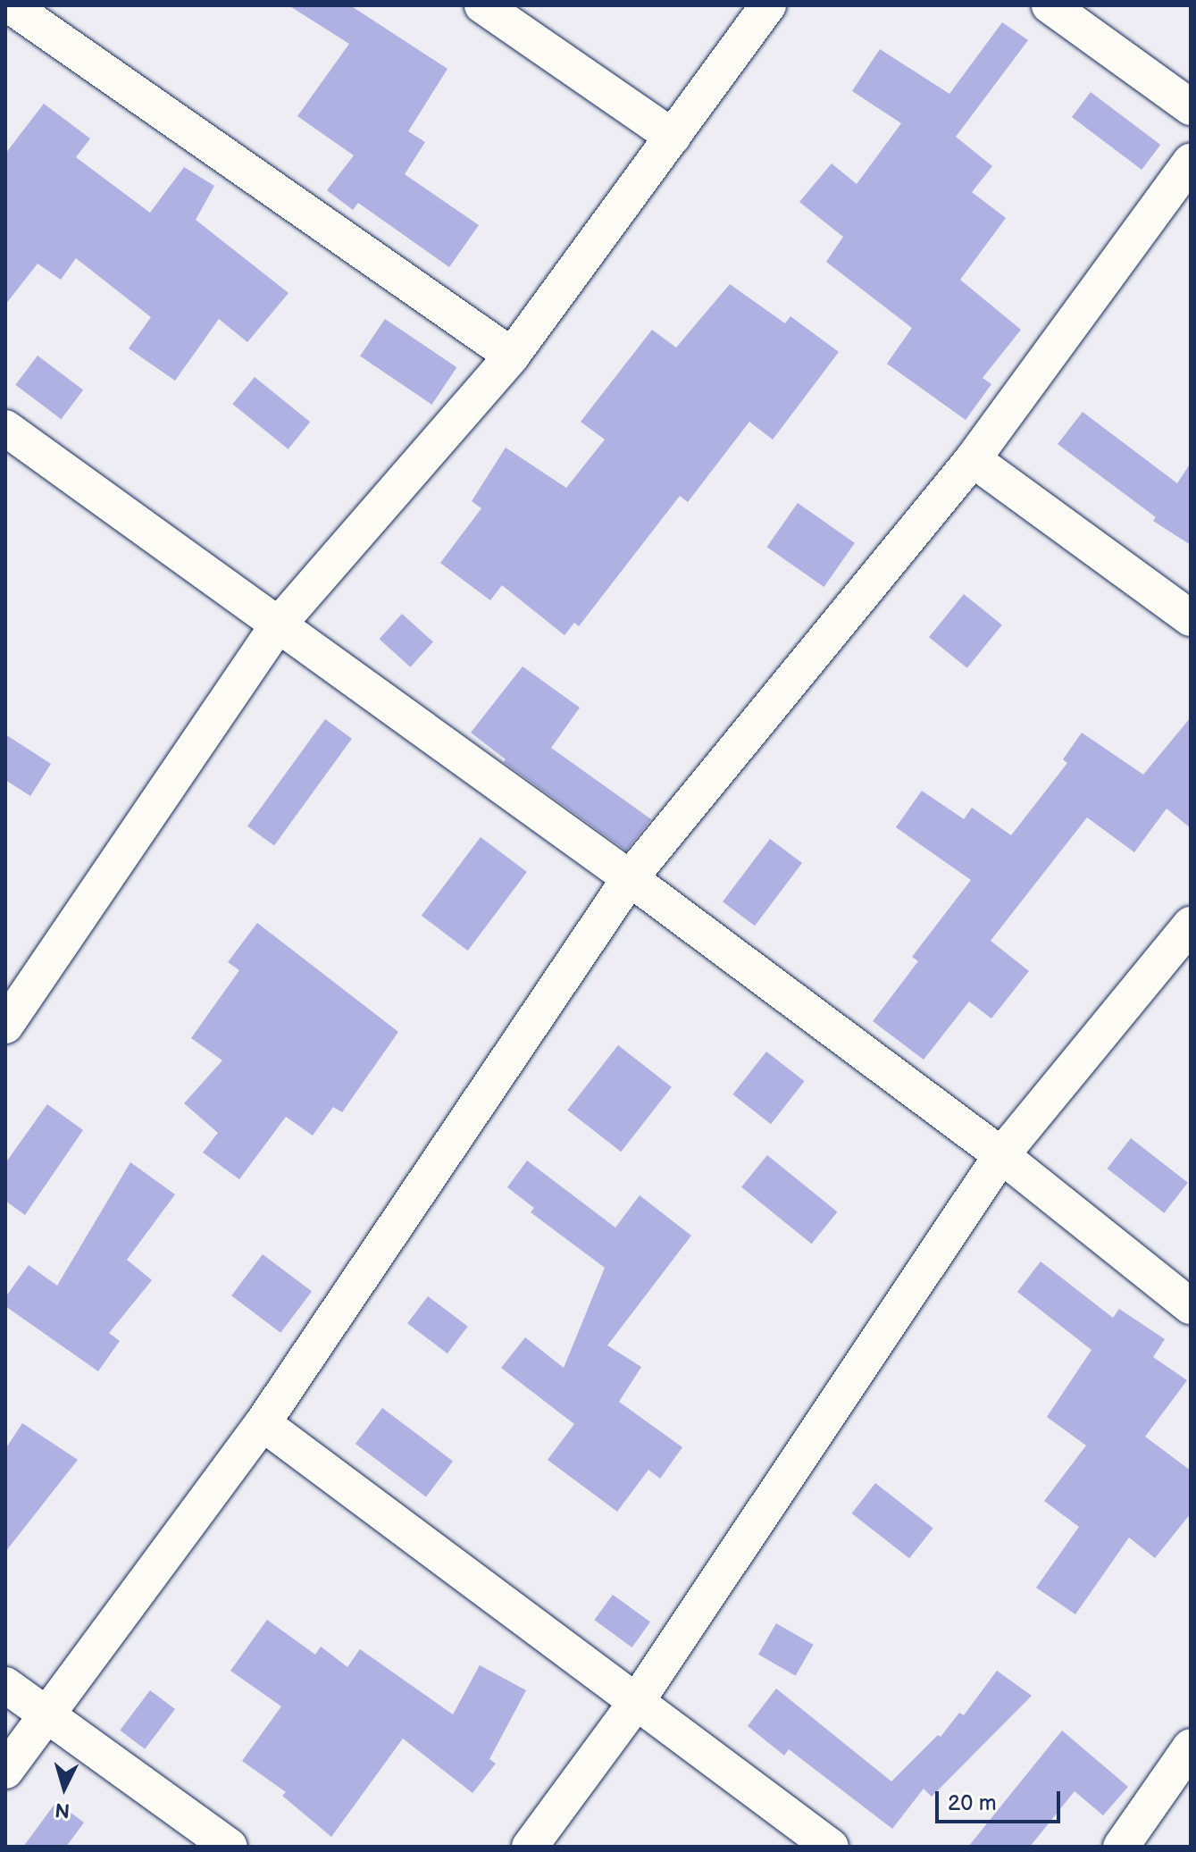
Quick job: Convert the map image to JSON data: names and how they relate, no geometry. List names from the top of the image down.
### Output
{
  "scale_bar": "20 m",
  "north": "bottom"
}
